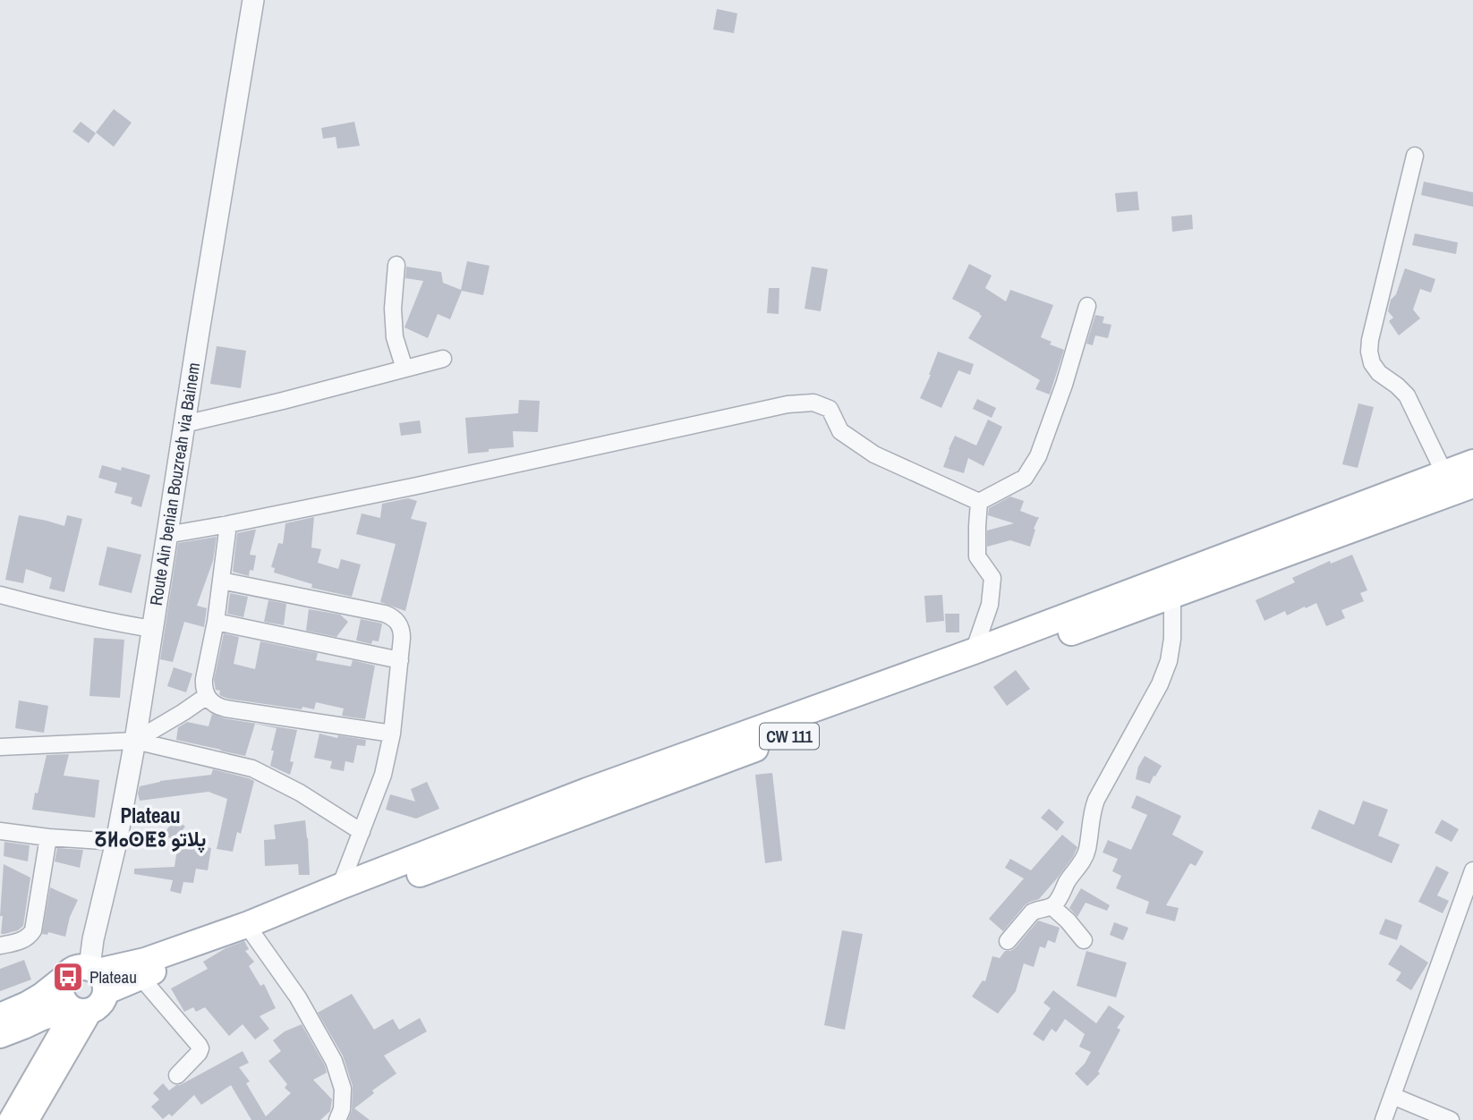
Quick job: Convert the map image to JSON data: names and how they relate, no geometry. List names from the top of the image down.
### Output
{
  "streets": {
    "main road": ["CW 111"],
    "street": ["Route Ain benian Bouzreah via Bainem"]
  },
  "crossings": [
    ["Route Ain benian Bouzreah via Bainem", "CW 111"]
  ],
  "districts": ["Plateau ⵒⵍⴰⵙⵟⵓ پلاتو"],
  "places": {
    "bus stop": ["Plateau"]
  }
}
